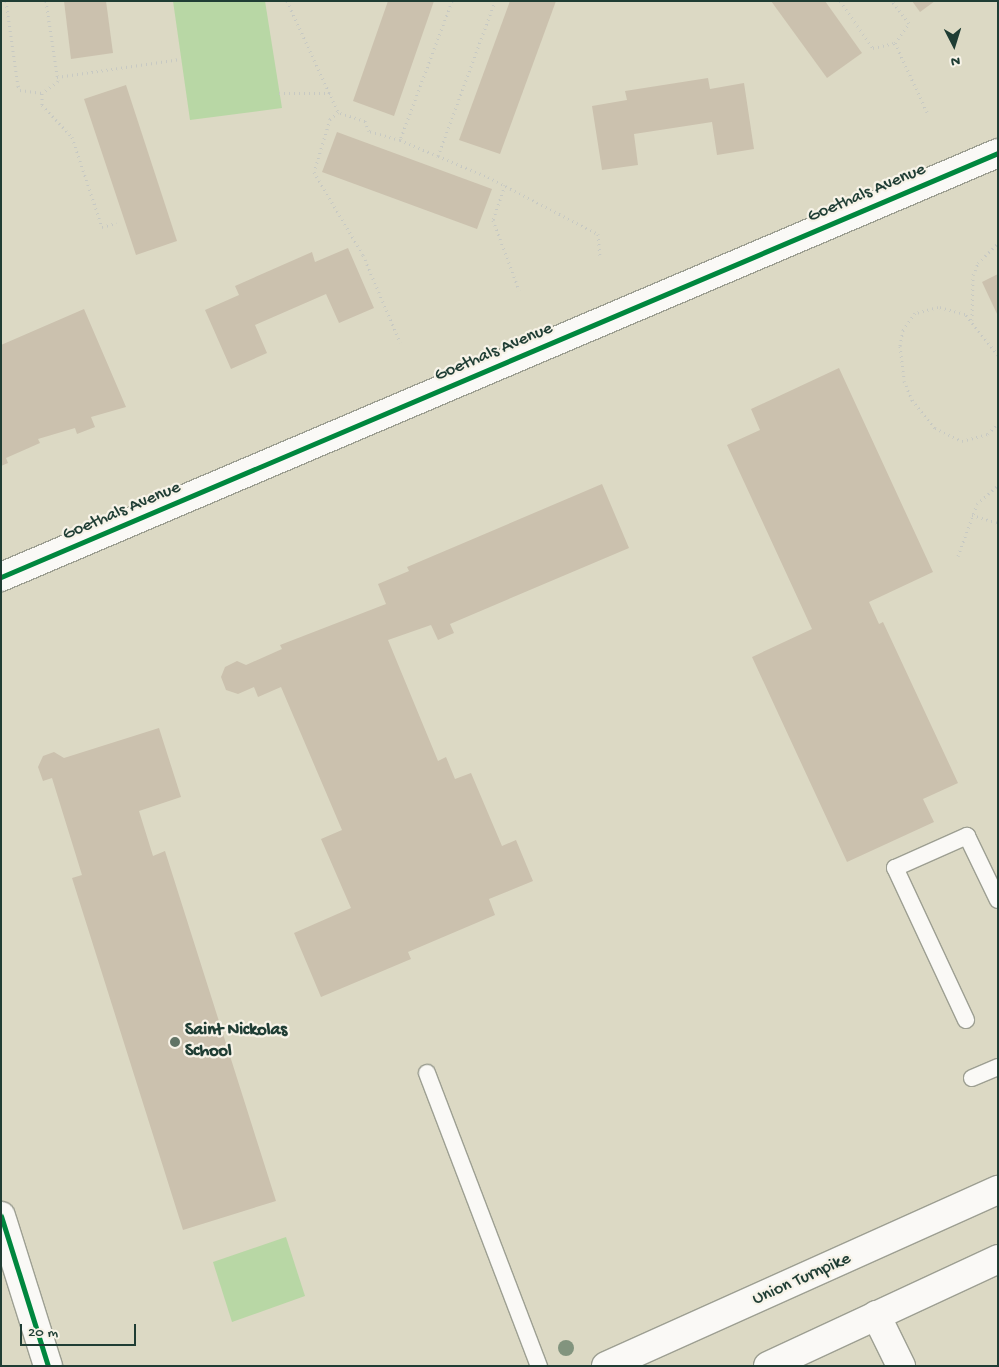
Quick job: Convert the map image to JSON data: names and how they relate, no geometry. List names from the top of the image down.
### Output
{
  "streets": {
    "street": ["Goethals Avenue", "Union Turnpike"]
  },
  "places": ["Saint Nickolas School"],
  "scale_bar": "20 m",
  "north": "bottom"
}
